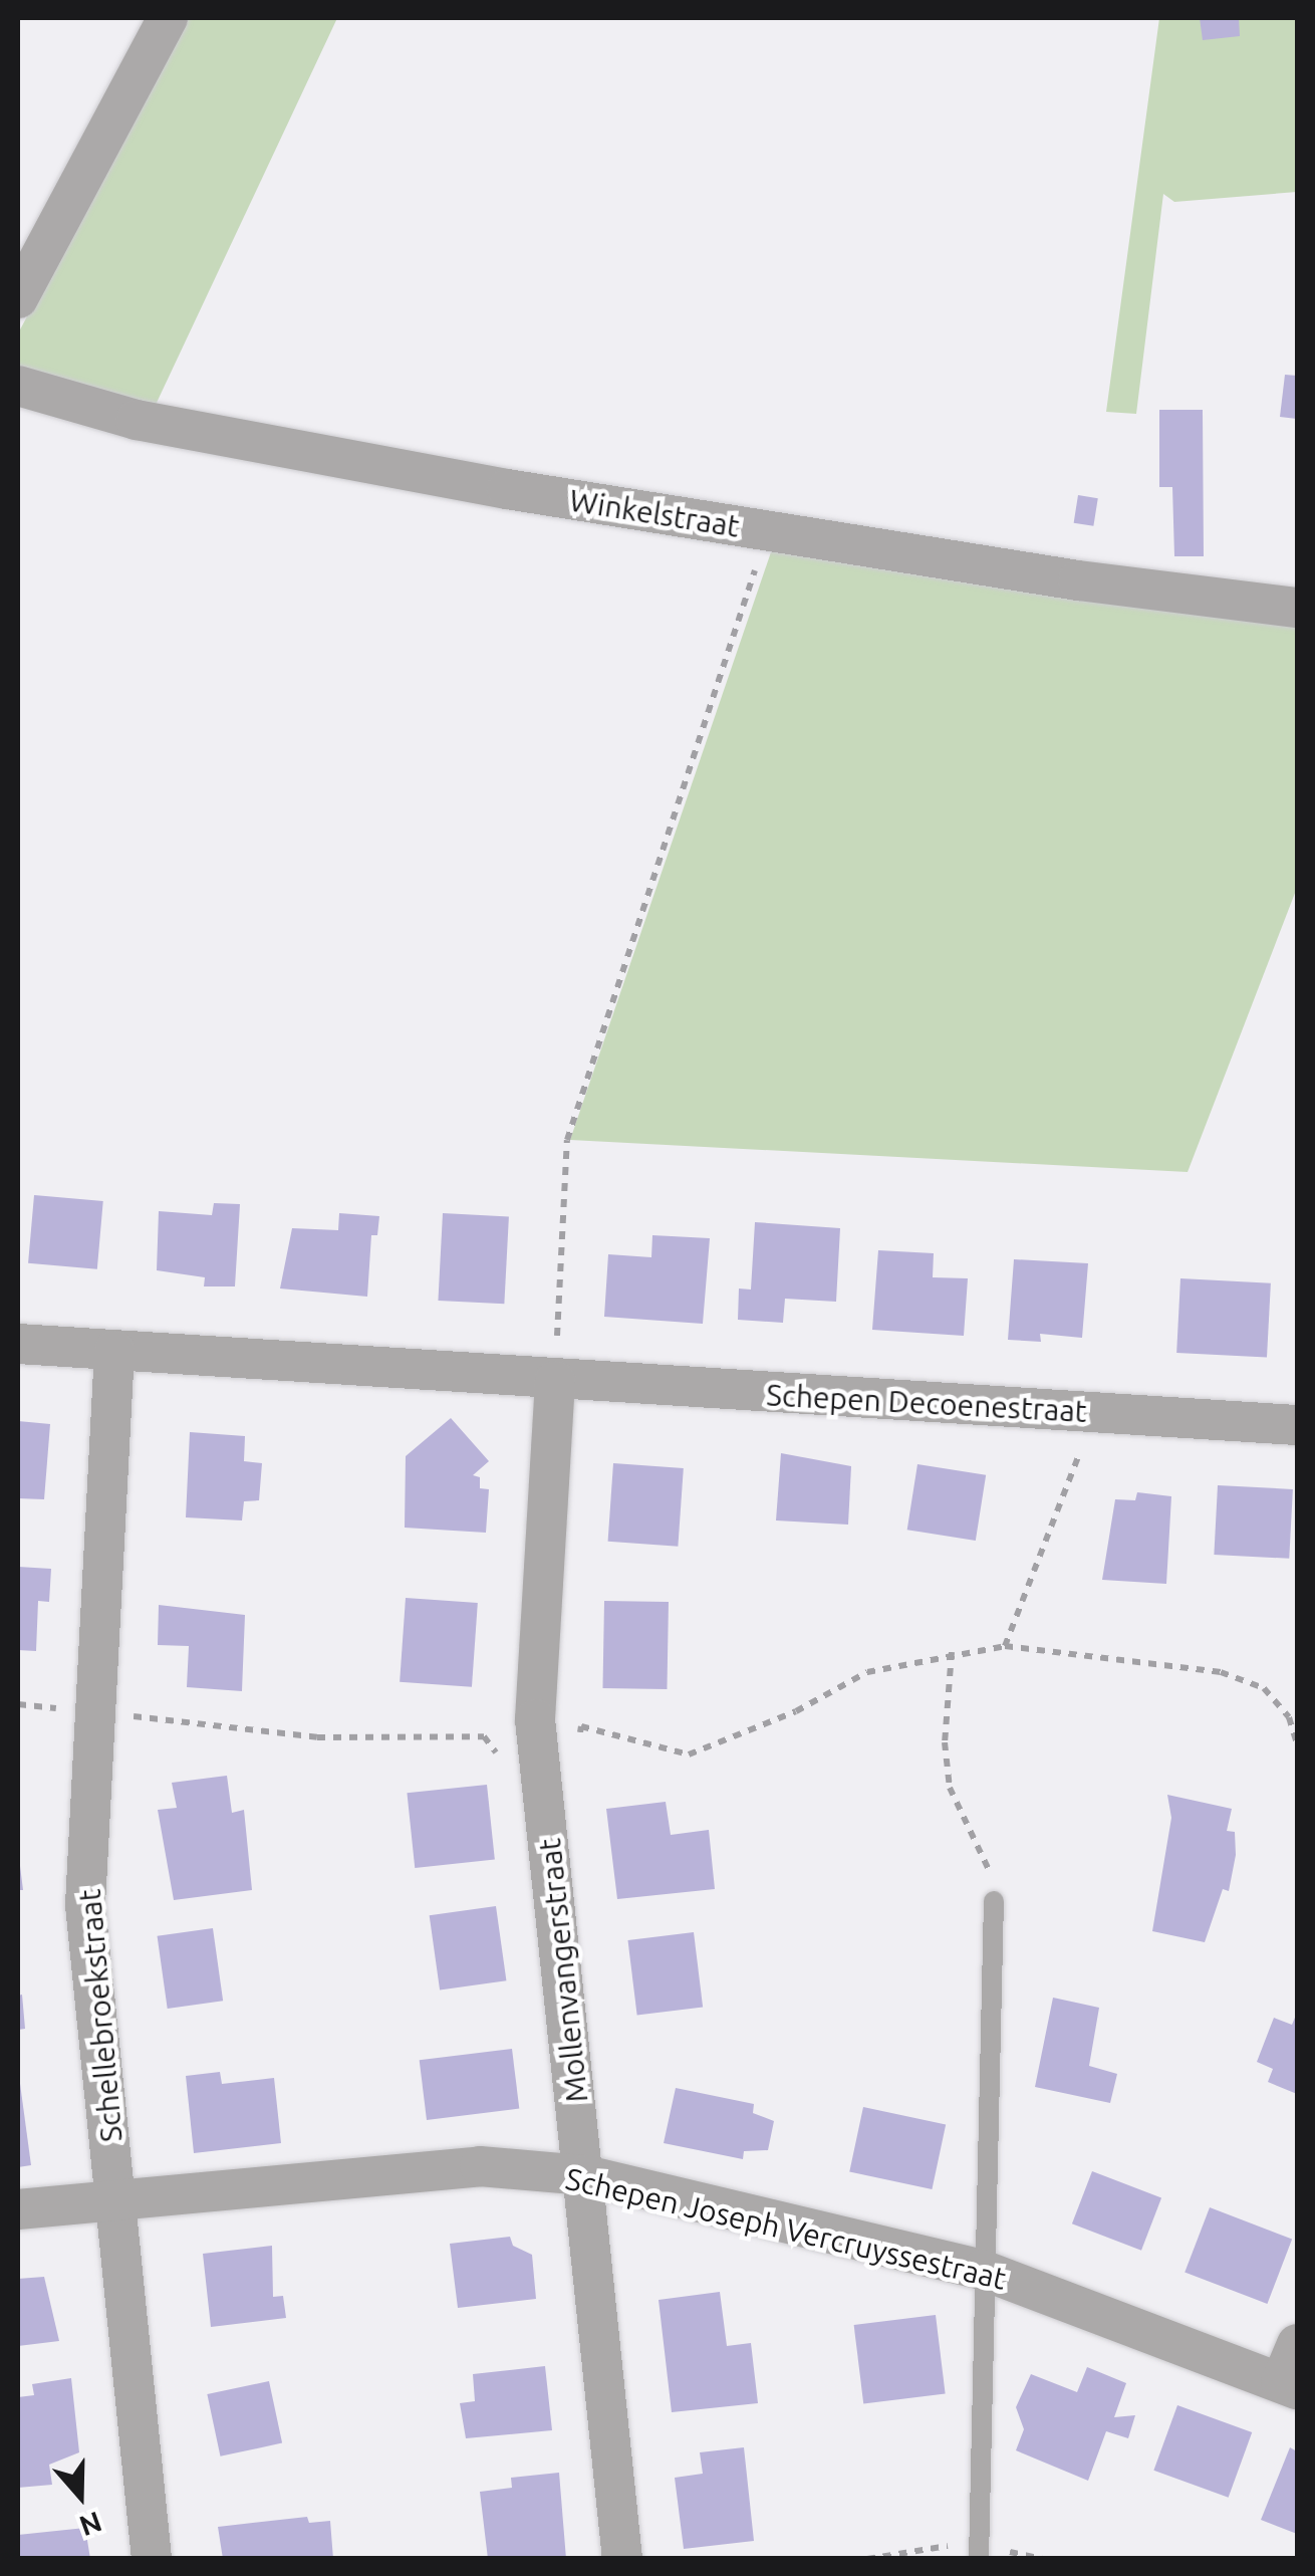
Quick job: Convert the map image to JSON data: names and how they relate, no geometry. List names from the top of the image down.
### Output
{
  "streets": {
    "street": [
      "Winkelstraat",
      "Schepen Decoenestraat",
      "Mollenvangerstraat",
      "Schellebroekstraat",
      "Schepen Joseph Vercruyssestraat"
    ]
  },
  "crossings": [
    ["Schepen Decoenestraat", "Mollenvangerstraat"],
    ["Mollenvangerstraat", "Schepen Joseph Vercruyssestraat"],
    ["Schellebroekstraat", "Schepen Joseph Vercruyssestraat"]
  ],
  "north": "bottom"
}
